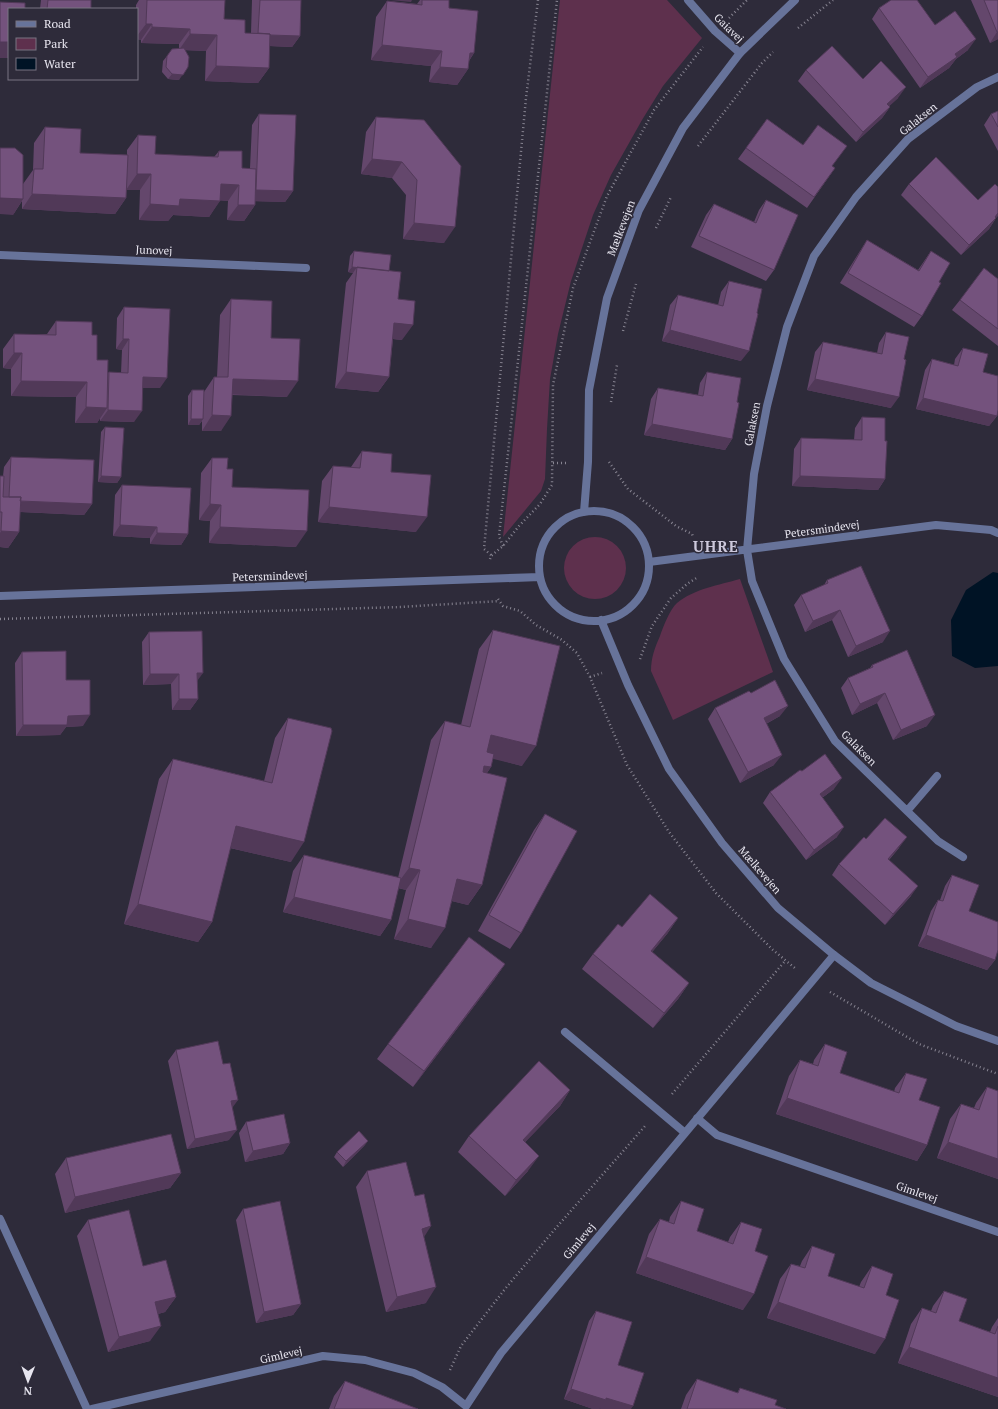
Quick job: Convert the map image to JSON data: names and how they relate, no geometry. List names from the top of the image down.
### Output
{
  "streets": {
    "street": [
      "Gaiavej",
      "Galaksen",
      "Mælkevejen",
      "Junovej",
      "Petersmindevej",
      "Gimlevej"
    ]
  },
  "crossings": [
    ["Gaiavej", "Mælkevejen"],
    ["Galaksen", "Petersmindevej"],
    ["Mælkevejen", "Petersmindevej"],
    ["Mælkevejen", "Gimlevej"]
  ],
  "districts": ["UHRE"],
  "legend": ["Road", "Park", "Water"],
  "north": "bottom"
}
